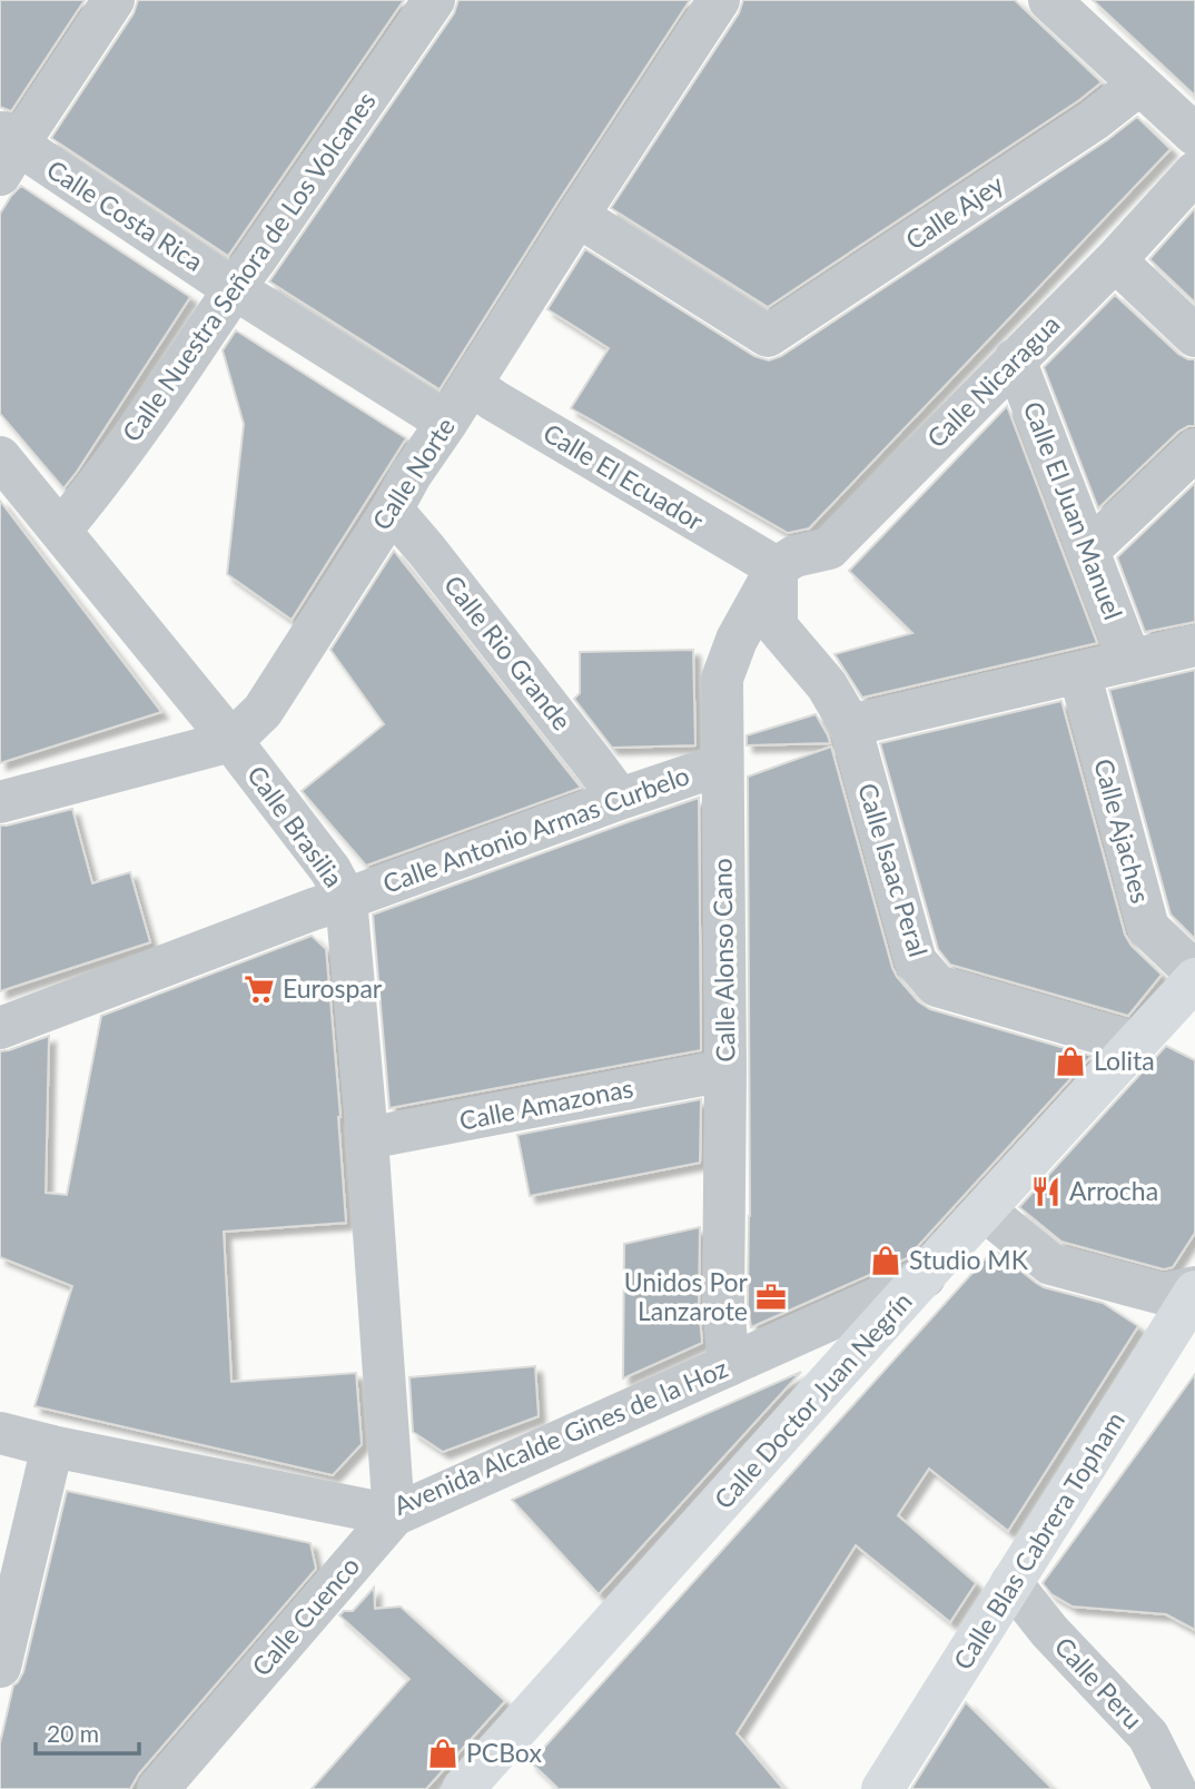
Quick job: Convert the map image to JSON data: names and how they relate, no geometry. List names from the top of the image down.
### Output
{
  "streets": {
    "main road": ["Calle Doctor Juan Negrín", "Calle Blas Cabrera Topham"],
    "street": [
      "Calle Ajey",
      "Calle Costa Rica",
      "Calle Nuestra Señora de Los Volcanes",
      "Calle Nicaragua",
      "Calle Norte",
      "Calle El Ecuador",
      "Calle El Juan Manuel",
      "Calle Rio Grande",
      "Calle Brasilia",
      "Calle Antonio Armas Curbelo",
      "Calle Ajaches",
      "Calle Isaac Peral",
      "Calle Alonso Cano",
      "Calle Amazonas",
      "Avenida Alcalde Gines de la Hoz",
      "Calle Cuenco",
      "Calle Peru"
    ]
  },
  "crossings": [
    ["Calle Ajey", "Calle Norte"],
    ["Calle Costa Rica", "Calle Nuestra Señora de Los Volcanes"],
    ["Calle Costa Rica", "Calle Norte"],
    ["Calle Nuestra Señora de Los Volcanes", "Calle Brasilia"],
    ["Calle Nicaragua", "Calle El Ecuador"],
    ["Calle Nicaragua", "Calle El Juan Manuel"],
    ["Calle Nicaragua", "Calle Isaac Peral"],
    ["Calle Nicaragua", "Calle Alonso Cano"],
    ["Calle Norte", "Calle El Ecuador"],
    ["Calle Norte", "Calle Rio Grande"],
    ["Calle Norte", "Calle Brasilia"],
    ["Calle El Ecuador", "Calle Isaac Peral"],
    ["Calle El Ecuador", "Calle Alonso Cano"],
    ["Calle Rio Grande", "Calle Antonio Armas Curbelo"],
    ["Calle Brasilia", "Calle Antonio Armas Curbelo"],
    ["Calle Brasilia", "Calle Amazonas"],
    ["Calle Brasilia", "Avenida Alcalde Gines de la Hoz"],
    ["Calle Brasilia", "Calle Cuenco"],
    ["Calle Antonio Armas Curbelo", "Calle Alonso Cano"],
    ["Calle Isaac Peral", "Calle Alonso Cano"],
    ["Calle Isaac Peral", "Calle Doctor Juan Negrín"],
    ["Calle Alonso Cano", "Calle Amazonas"],
    ["Calle Alonso Cano", "Avenida Alcalde Gines de la Hoz"],
    ["Calle Doctor Juan Negrín", "Avenida Alcalde Gines de la Hoz"],
    ["Avenida Alcalde Gines de la Hoz", "Calle Cuenco"],
    ["Calle Blas Cabrera Topham", "Calle Peru"]
  ],
  "places": {
    "supermarket": ["Eurospar"],
    "shop": ["Lolita", "Studio MK", "PCBox"],
    "restaurant": ["Arrocha"],
    "office": ["Unidos Por Lanzarote"]
  },
  "scale_bar": "20 m"
}
